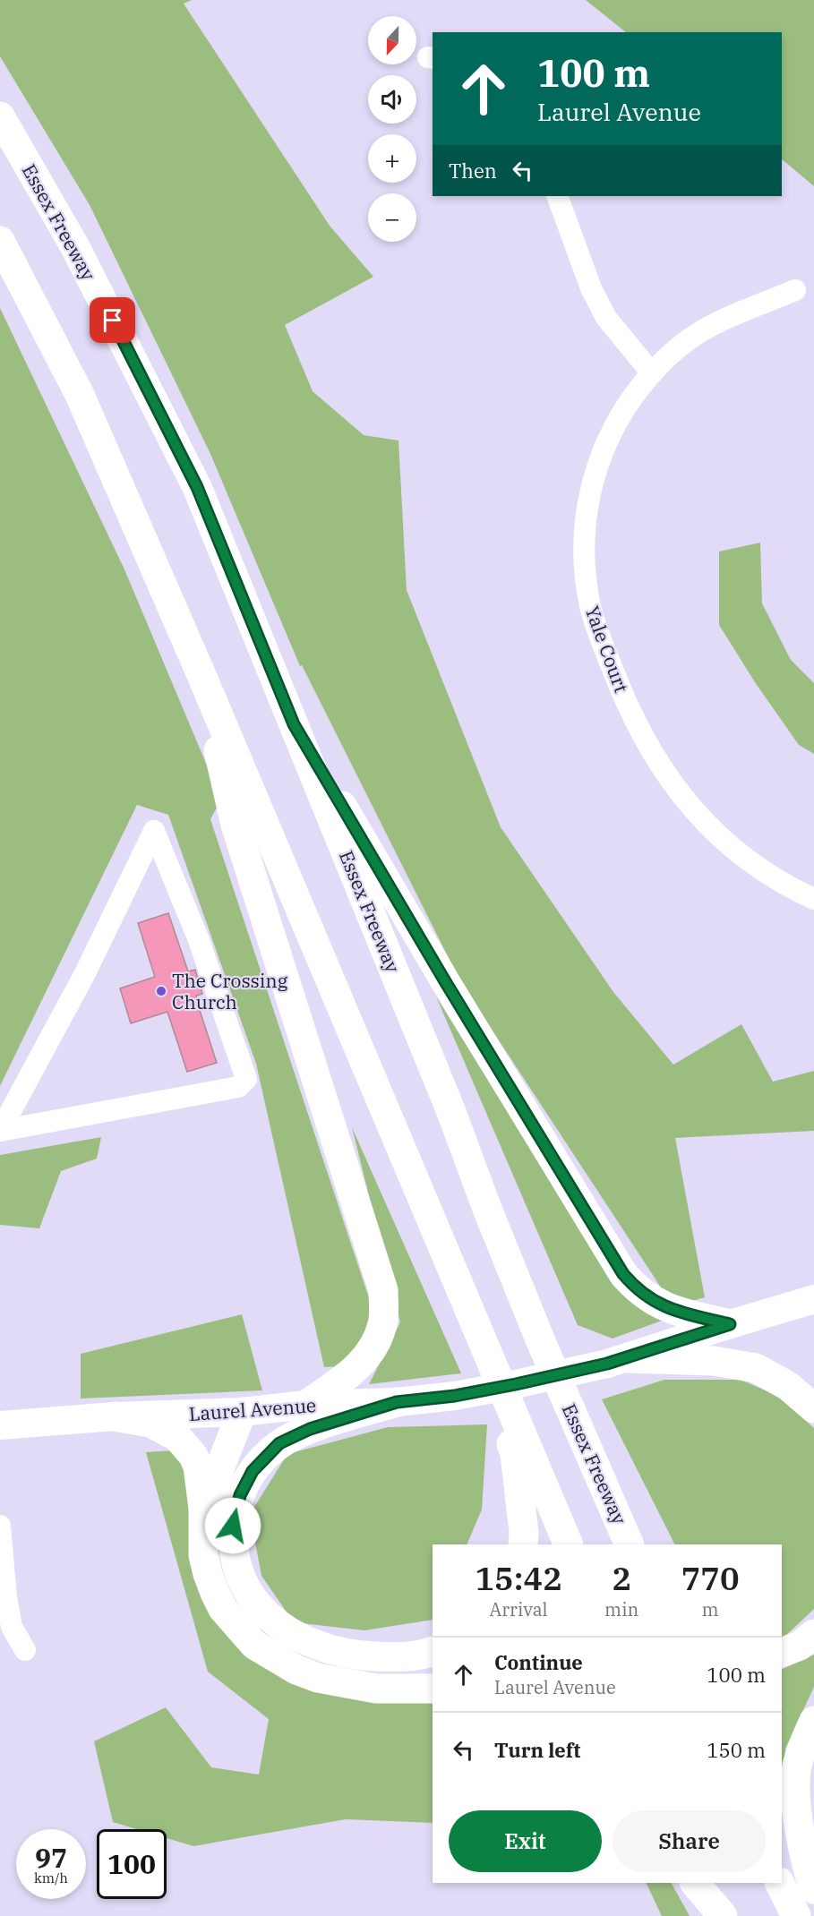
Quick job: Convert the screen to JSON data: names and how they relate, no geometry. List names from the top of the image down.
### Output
{
  "streets": {
    "highway": ["Essex Freeway"],
    "main road": ["Laurel Avenue"],
    "street": ["Yale Court"]
  },
  "places": ["The Crossing Church"],
  "north": "bottom",
  "page": {
    "map_buttons": ["+", "−"],
    "turn": ["100 m", "Laurel Avenue"],
    "then": "Then",
    "eta": [
      "15:42",
      "Arrival",
      "2",
      "min",
      "770",
      "m"
    ],
    "list": [
      {
        "name": "Continue",
        "note": "Laurel Avenue",
        "value": "100 m"
      },
      {
        "name": "Turn left",
        "value": "150 m"
      }
    ],
    "buttons": ["Exit", "Share"],
    "speed": "97 km/h",
    "limit": "100"
  }
}
